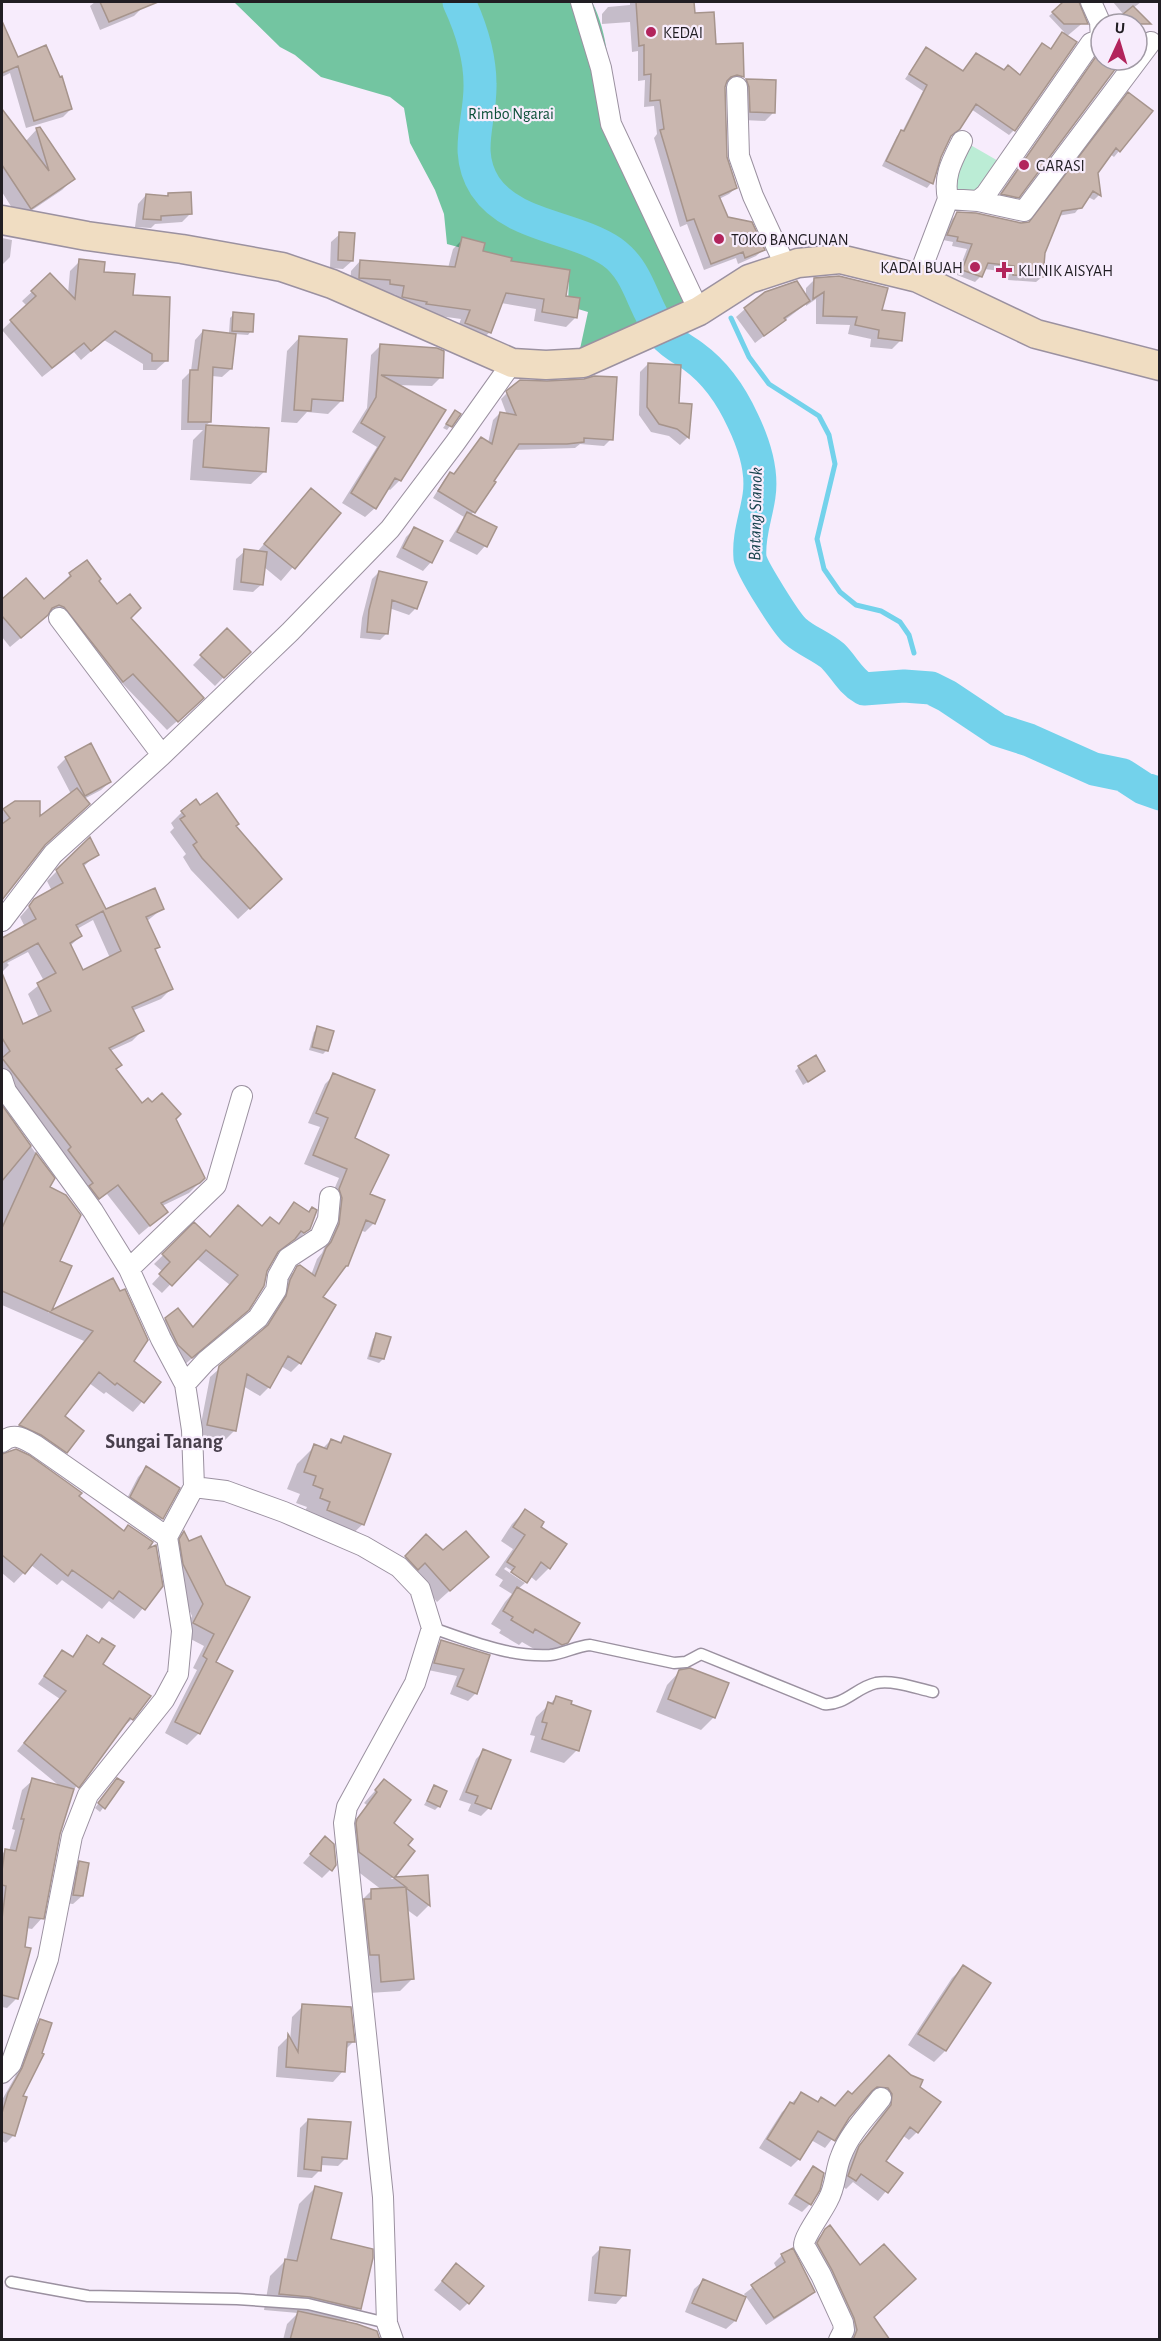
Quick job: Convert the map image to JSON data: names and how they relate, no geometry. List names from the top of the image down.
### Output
{
  "districts": ["Sungai Tanang"],
  "water": ["Batang Sianok"],
  "parks": ["Rimbo Ngarai"],
  "places": {
    "other": [
      "KEDAI",
      "GARASI",
      "TOKO BANGUNAN",
      "KADAI BUAH"
    ],
    "health": ["KLINIK AISYAH"]
  },
  "north": "top"
}
